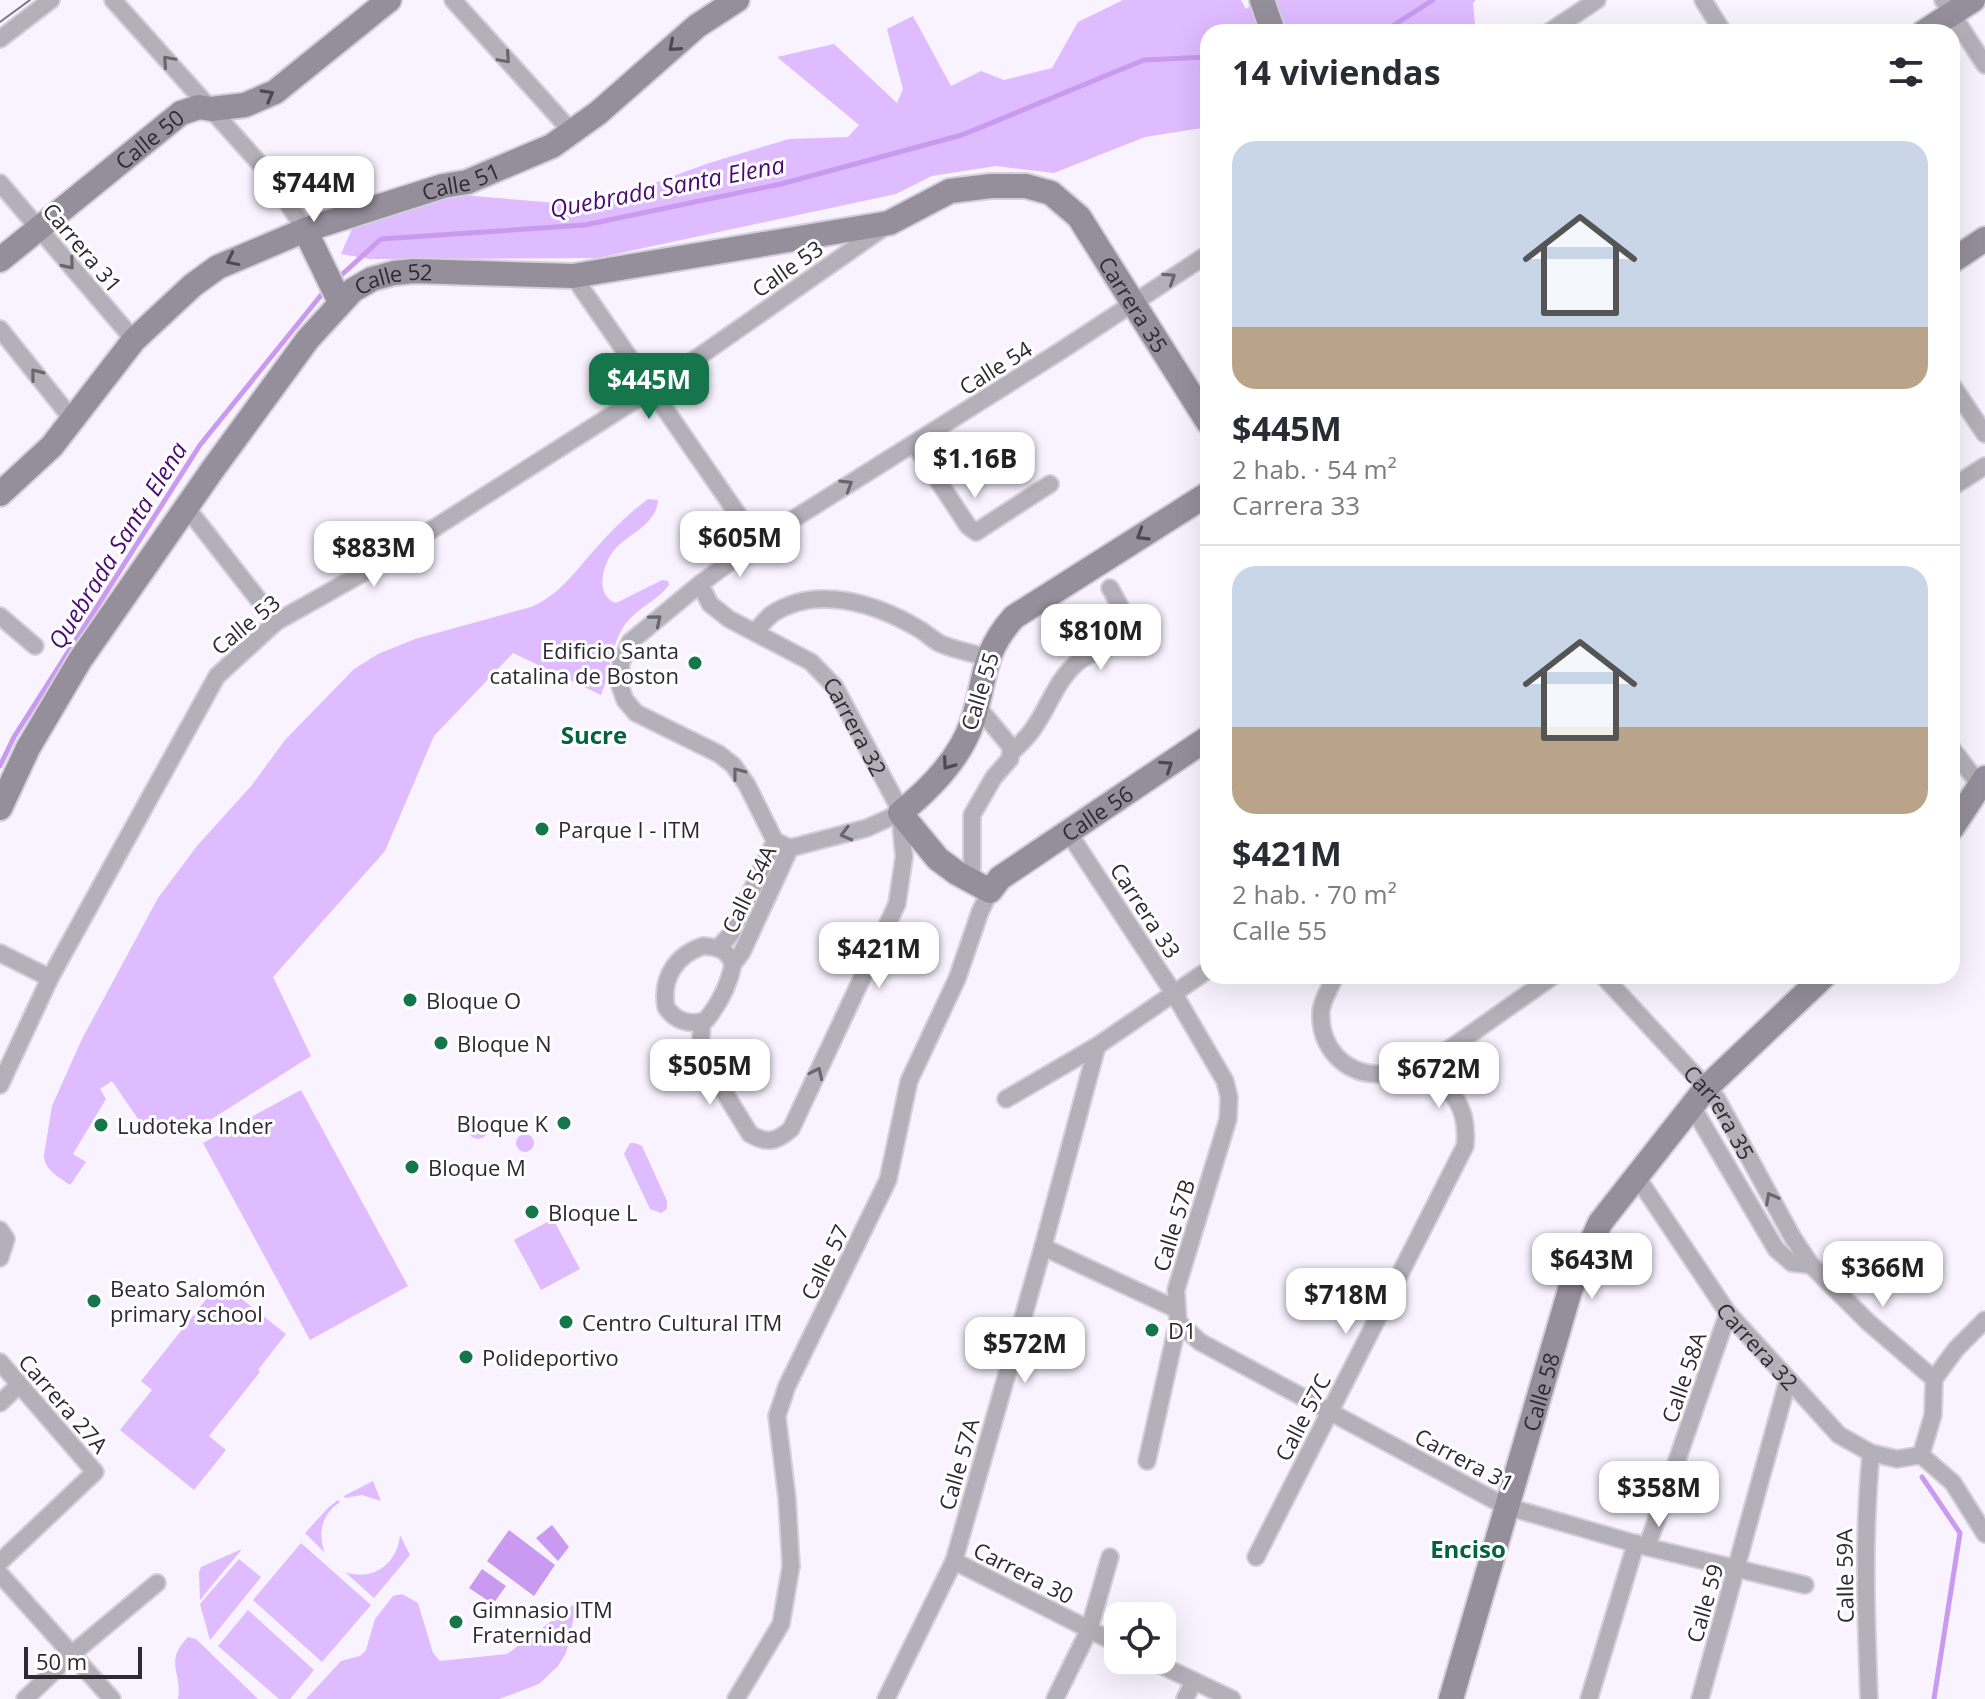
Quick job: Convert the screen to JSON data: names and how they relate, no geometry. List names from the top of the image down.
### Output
{
  "streets": {
    "street": [
      "Calle 50",
      "Calle 51",
      "Carrera 31",
      "Calle 53",
      "Calle 52",
      "Carrera 35",
      "Calle 54",
      "Calle 55",
      "Carrera 32",
      "Calle 56",
      "Calle 54A",
      "Carrera 33",
      "Calle 57B",
      "Calle 57",
      "Calle 58A",
      "Calle 58",
      "Carrera 27A",
      "Calle 57C",
      "Calle 57A",
      "Carrera 30",
      "Calle 59A",
      "Calle 59"
    ]
  },
  "crossings": [
    ["Calle 50", "Carrera 31"],
    ["Calle 51", "Carrera 31"],
    ["Carrera 31", "Calle 57B"],
    ["Carrera 31", "Calle 58A"],
    ["Carrera 31", "Calle 58"],
    ["Carrera 31", "Calle 57C"],
    ["Carrera 31", "Calle 57A"],
    ["Carrera 31", "Calle 59"],
    ["Calle 53", "Calle 52"],
    ["Calle 52", "Carrera 35"],
    ["Carrera 35", "Calle 54"],
    ["Carrera 35", "Calle 58"],
    ["Calle 54", "Carrera 32"],
    ["Calle 54", "Calle 54A"],
    ["Calle 55", "Carrera 32"],
    ["Calle 55", "Calle 54A"],
    ["Carrera 32", "Calle 56"],
    ["Carrera 32", "Calle 54A"],
    ["Carrera 32", "Calle 57"],
    ["Carrera 32", "Calle 58A"],
    ["Carrera 32", "Calle 58"],
    ["Carrera 32", "Calle 59A"],
    ["Carrera 32", "Calle 59"],
    ["Calle 56", "Carrera 33"],
    ["Calle 56", "Calle 57"],
    ["Carrera 33", "Calle 57B"],
    ["Calle 57A", "Carrera 30"]
  ],
  "one_way": [
    "Calle 50",
    "Calle 51",
    "Calle 55",
    "Calle 56"
  ],
  "districts": ["Sucre", "Enciso"],
  "water": ["Quebrada Santa Elena"],
  "places": [
    "Edificio Santa catalina de Boston",
    "Parque I - ITM",
    "Bloque O",
    "Bloque N",
    "Bloque K",
    "Ludoteka Inder",
    "Bloque M",
    "Bloque L",
    "Beato Salomón primary school",
    "Centro Cultural ITM",
    "D1",
    "Polideportivo",
    "Gimnasio ITM Fraternidad"
  ],
  "scale_bar": "50 m",
  "page": {
    "heading": "14 viviendas",
    "list": [
      {
        "name": "$445M",
        "note": "2 hab. · 54 m² · Carrera 33"
      },
      {
        "name": "$421M",
        "note": "2 hab. · 70 m² · Calle 55"
      }
    ],
    "price": [
      "$744M",
      "$445M",
      "$1.16B",
      "$605M",
      "$883M",
      "$810M",
      "$421M",
      "$505M",
      "$672M",
      "$643M",
      "$366M",
      "$718M",
      "$572M",
      "$358M"
    ],
    "scale": "50 m"
  }
}
